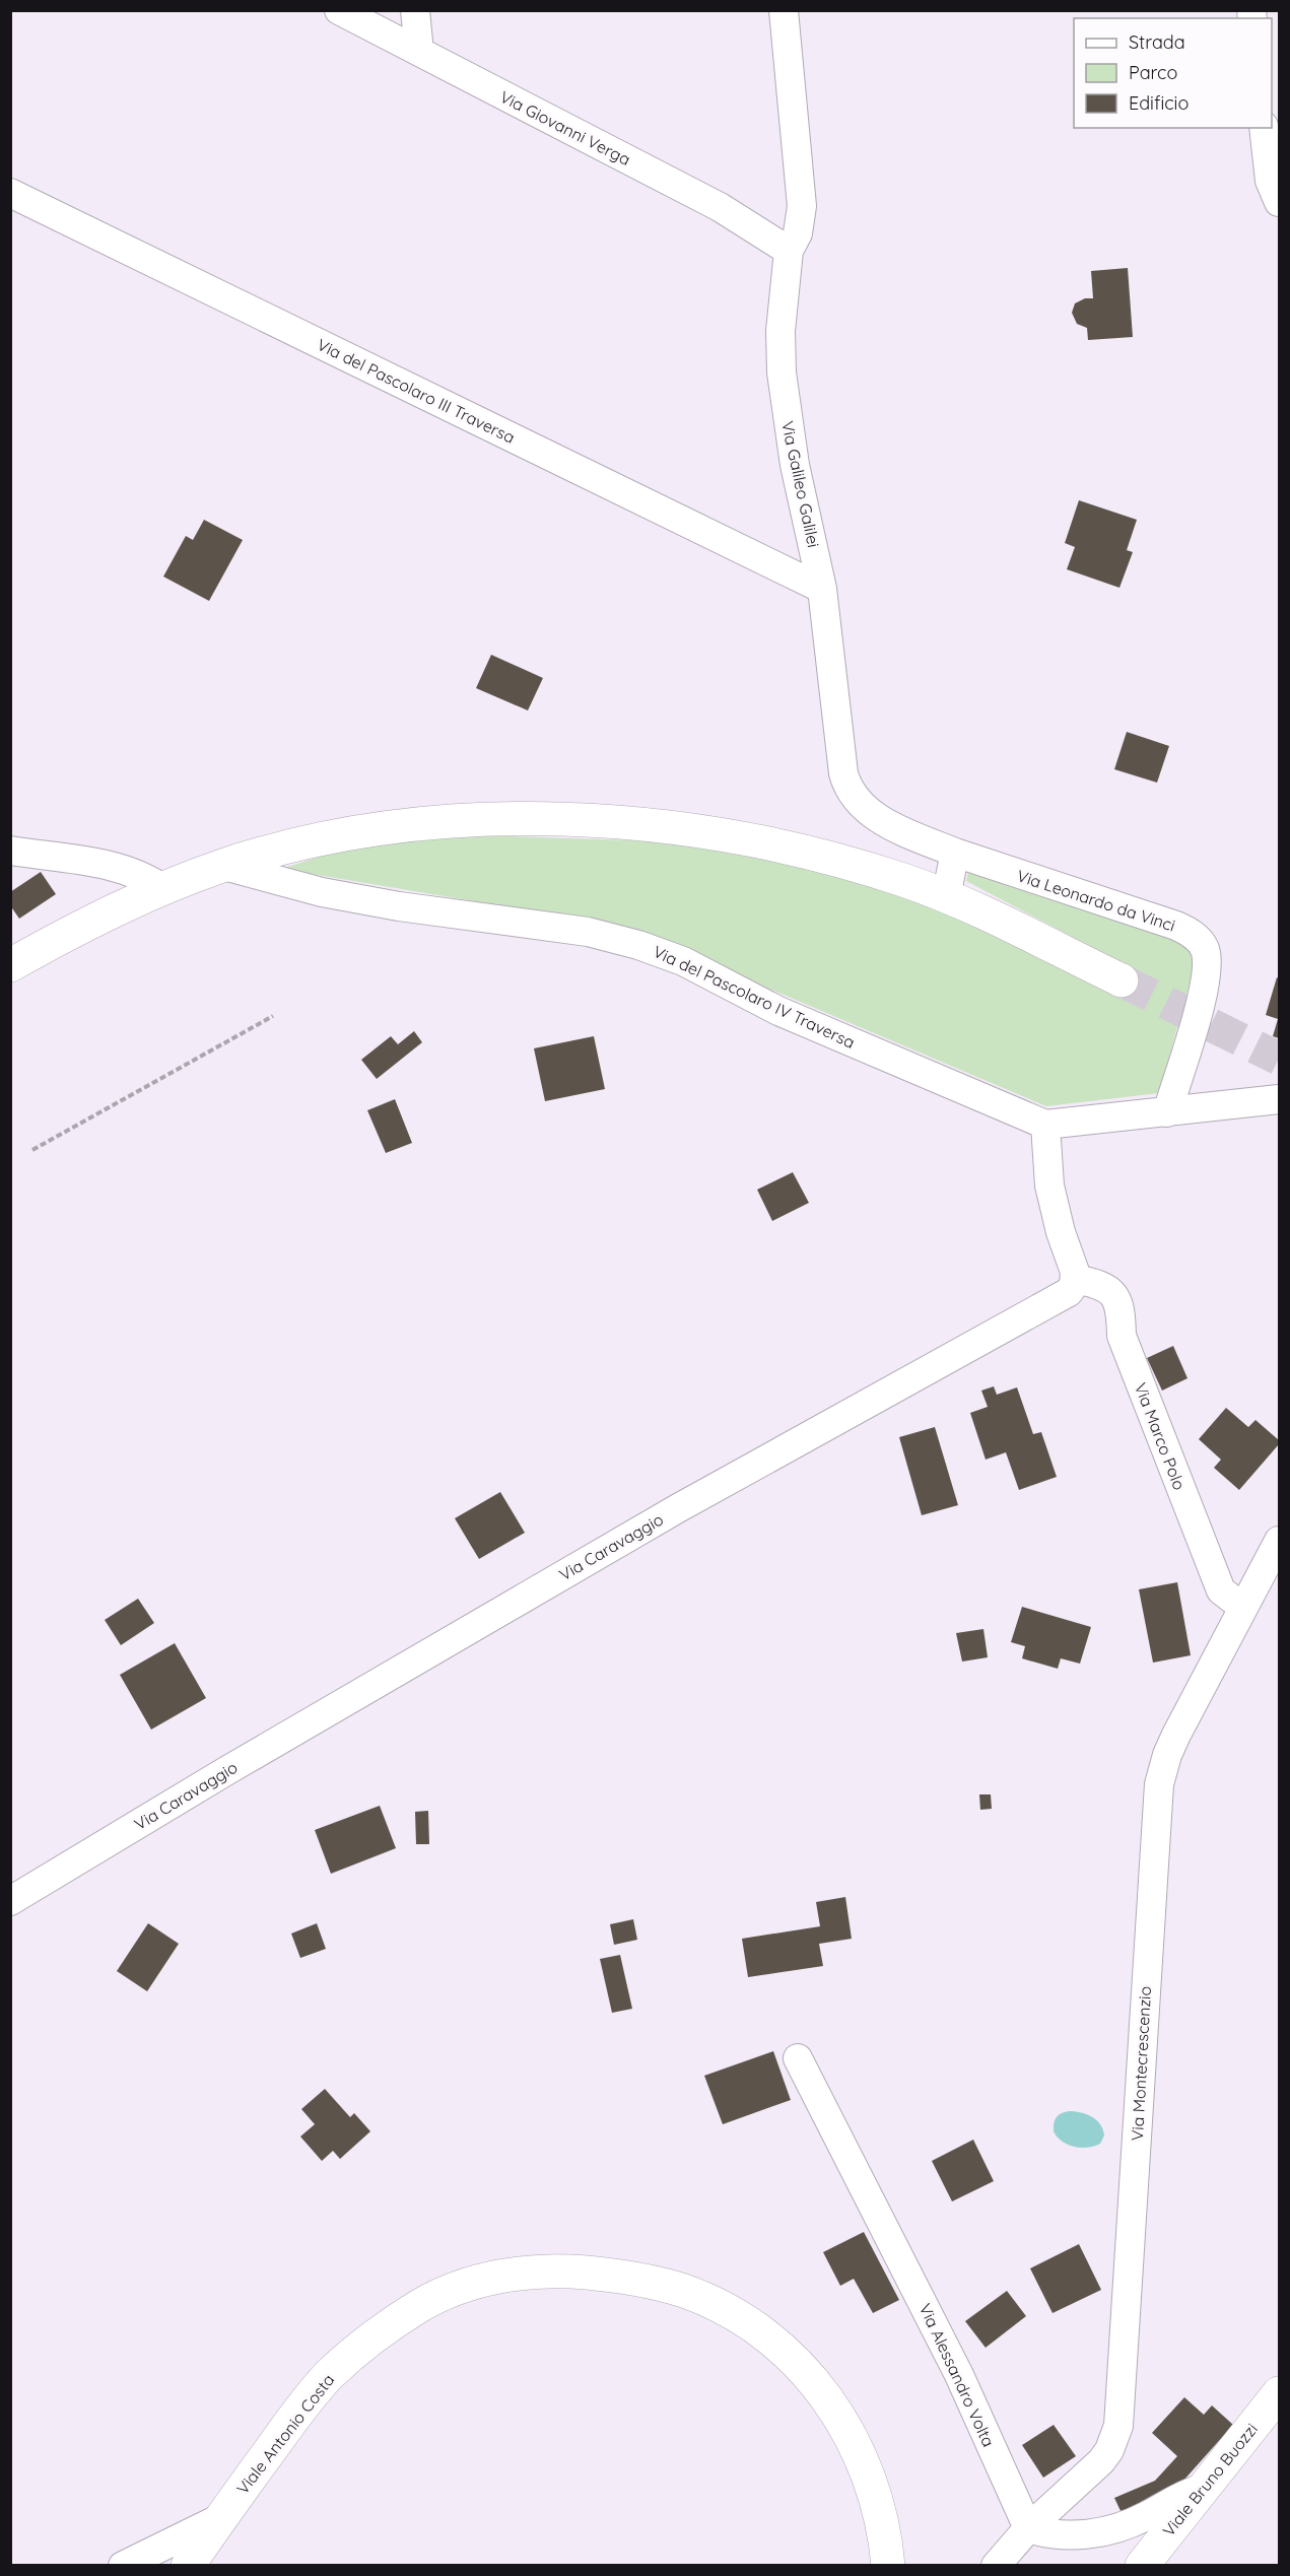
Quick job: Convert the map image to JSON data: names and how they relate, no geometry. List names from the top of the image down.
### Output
{
  "streets": {
    "main road": ["Viale Antonio Costa", "Viale Bruno Buozzi"],
    "street": [
      "Via Giovanni Verga",
      "Via del Pascolaro III Traversa",
      "Via Galileo Galilei",
      "Via Leonardo da Vinci",
      "Via del Pascolaro IV Traversa",
      "Via Marco Polo",
      "Via Caravaggio",
      "Via Montecrescenzio",
      "Via Alessandro Volta"
    ]
  },
  "crossings": [
    ["Via Giovanni Verga", "Via Galileo Galilei"],
    ["Via del Pascolaro III Traversa", "Via Galileo Galilei"],
    ["Via Galileo Galilei", "Via Leonardo da Vinci"],
    ["Via Leonardo da Vinci", "Via del Pascolaro IV Traversa"],
    ["Via Marco Polo", "Via Caravaggio"],
    ["Via Marco Polo", "Via Montecrescenzio"],
    ["Via Montecrescenzio", "Via Alessandro Volta"]
  ],
  "legend": ["Strada", "Parco", "Edificio"]
}
